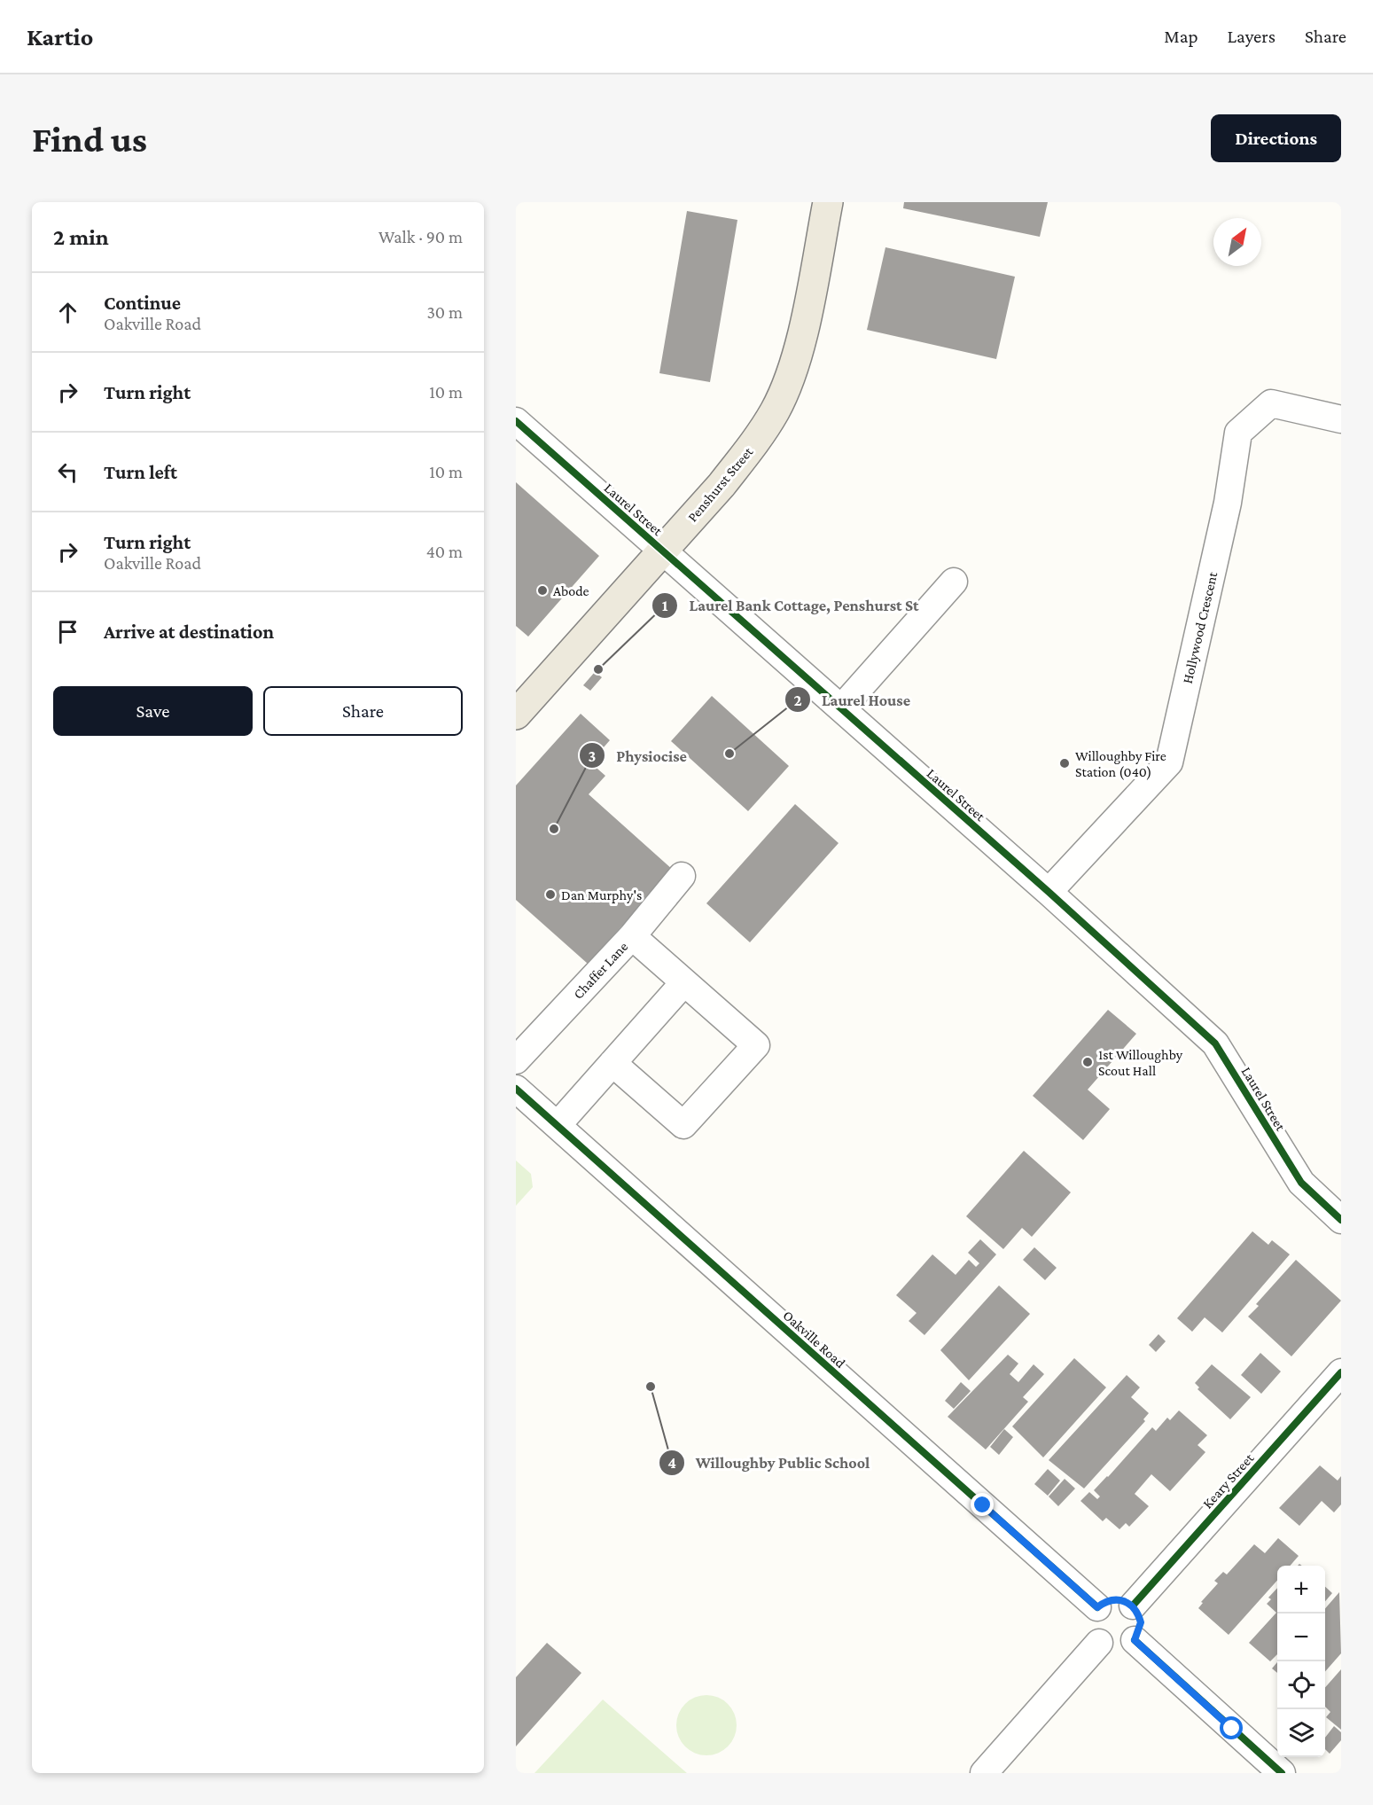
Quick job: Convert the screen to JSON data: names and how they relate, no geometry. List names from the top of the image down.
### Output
{
  "streets": {
    "main road": ["Penshurst Street"],
    "street": [
      "Laurel Street",
      "Hollywood Crescent",
      "Chaffer Lane",
      "Oakville Road",
      "Keary Street"
    ]
  },
  "crossings": [
    ["Penshurst Street", "Laurel Street"],
    ["Laurel Street", "Hollywood Crescent"],
    ["Oakville Road", "Keary Street"]
  ],
  "places": [
    "Abode",
    "Laurel Bank Cottage, Penshurst St",
    "Laurel House",
    "Willoughby Fire Station (040)",
    "Physiocise",
    "Dan Murphy's",
    "1st Willoughby Scout Hall",
    "Willoughby Public School"
  ],
  "north": "top right",
  "page": {
    "header": "Kartio",
    "nav": ["Map", "Layers", "Share"],
    "buttons": [
      "Directions",
      ["Save", "Share"]
    ],
    "title": "Find us",
    "heading": ["2 min", "Walk · 90 m"],
    "list": [
      ["Continue", "Oakville Road", "30 m"],
      ["Turn right", "10 m"],
      ["Turn left", "10 m"],
      ["Turn right", "Oakville Road", "40 m"],
      "Arrive at destination"
    ],
    "map_buttons": ["+", "−"]
  }
}
